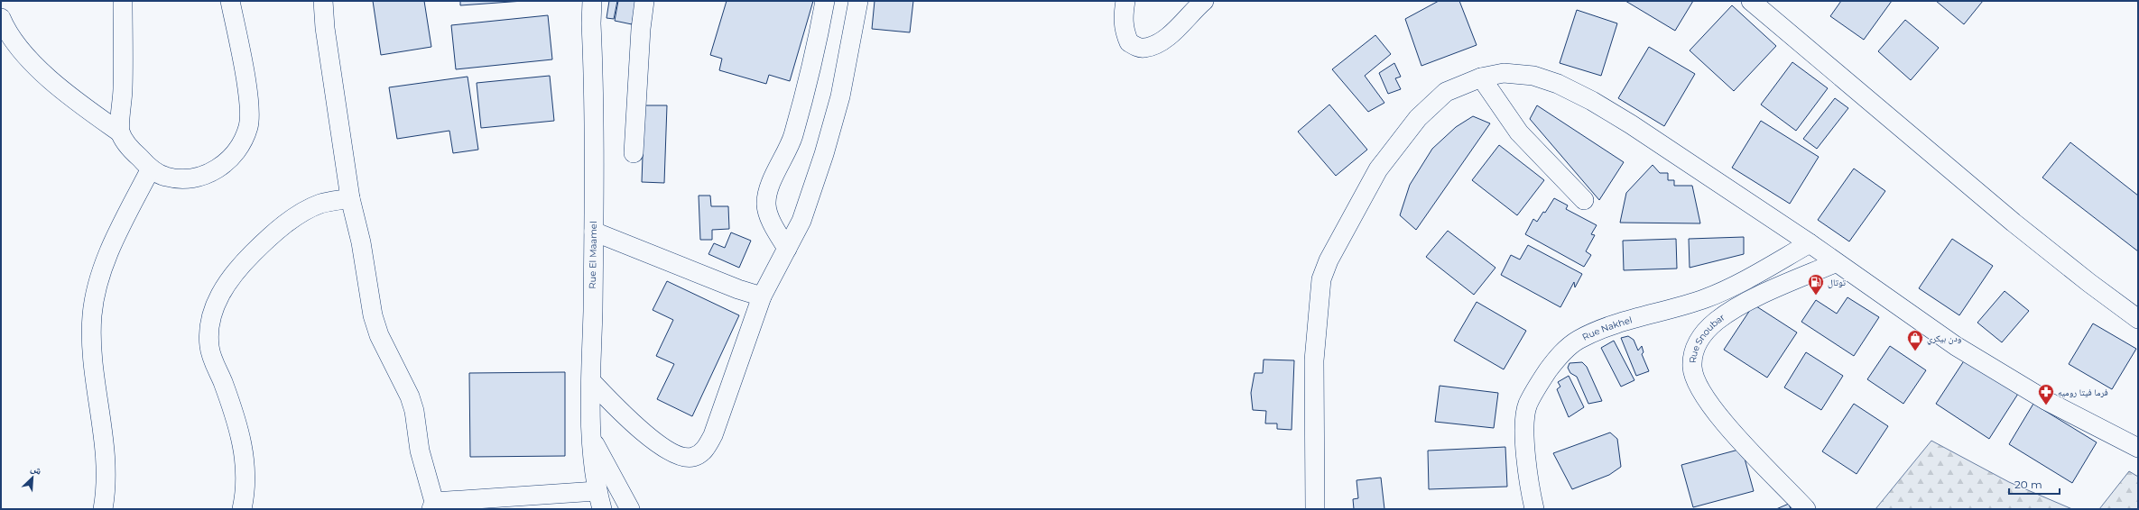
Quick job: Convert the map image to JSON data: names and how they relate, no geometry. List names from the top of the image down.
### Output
{
  "streets": {
    "street": ["Rue El Maamel", "Rue Nakhel", "Rue Snoubar"]
  },
  "places": {
    "fuel station": ["توتال"],
    "shop": ["ودن بيكري"],
    "pharmacy": ["فرما فيتا روميه"]
  },
  "scale_bar": "20 m",
  "north": "top right"
}
